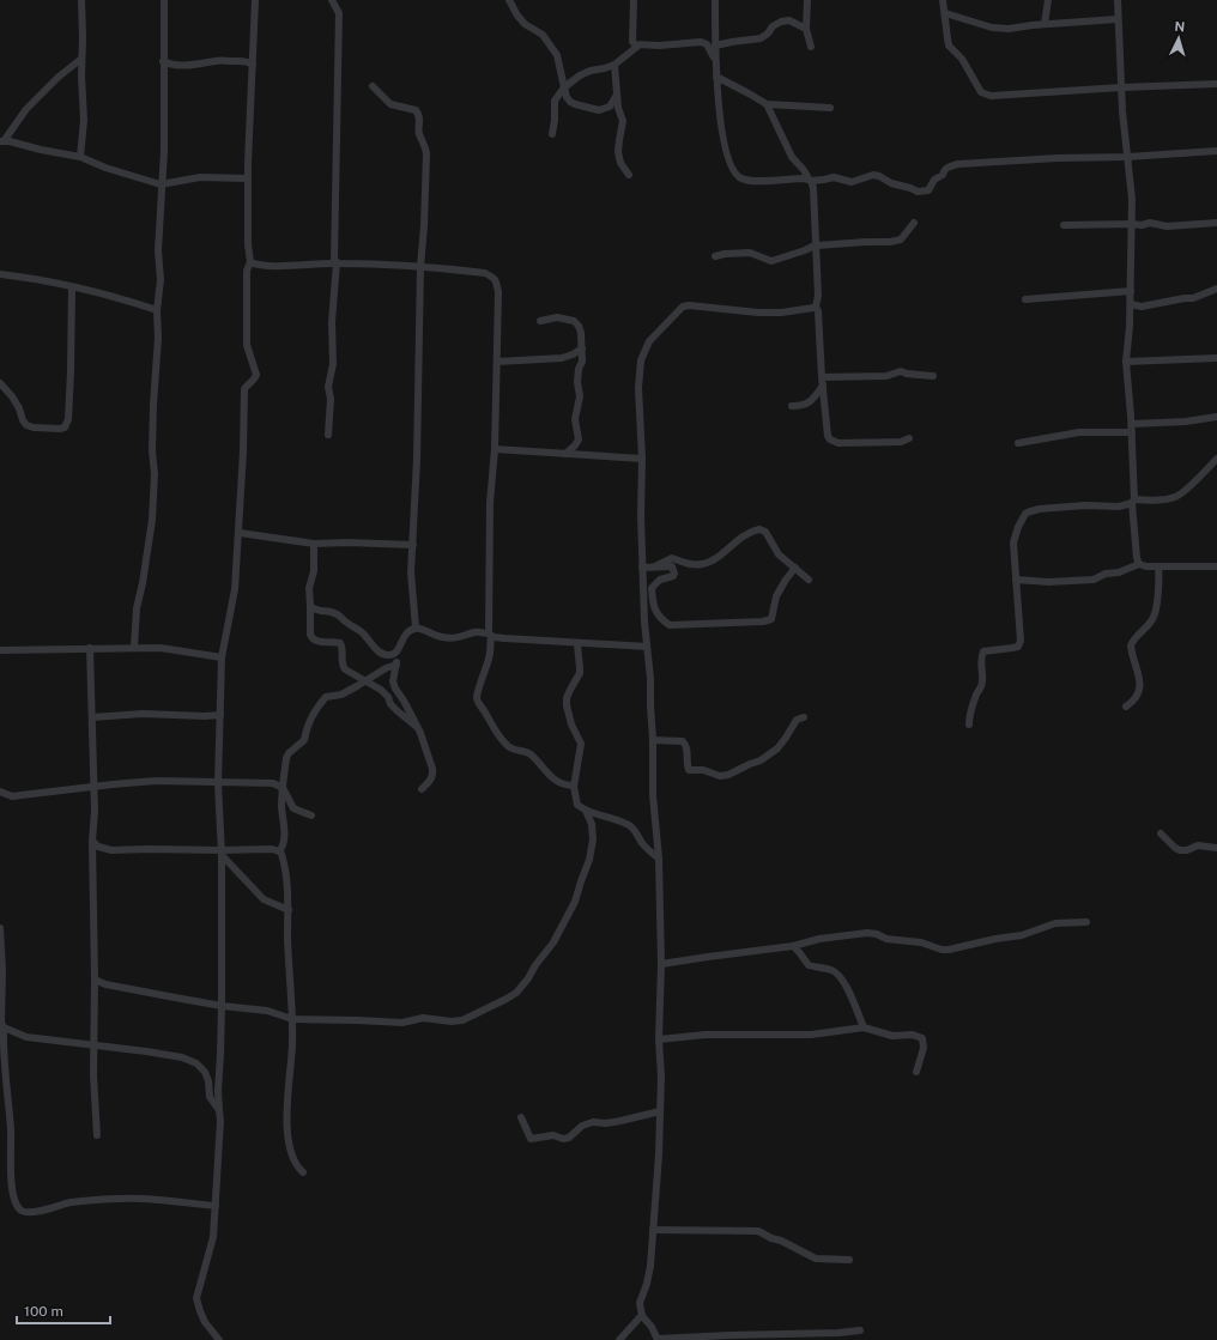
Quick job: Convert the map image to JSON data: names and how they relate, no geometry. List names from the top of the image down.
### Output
{
  "scale_bar": "100 m",
  "north": "top"
}
